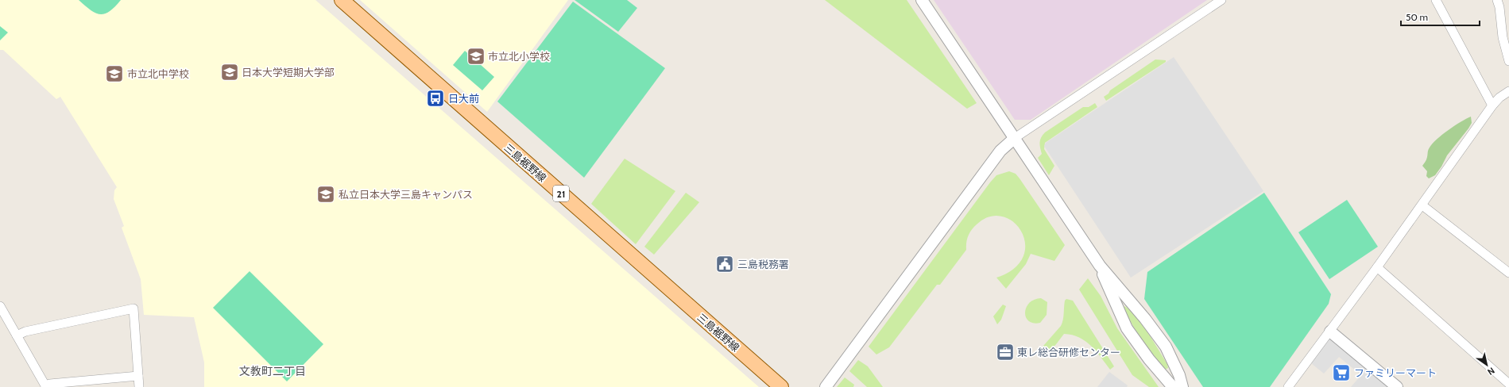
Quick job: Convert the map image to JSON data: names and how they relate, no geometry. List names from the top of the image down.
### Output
{
  "streets": {
    "main road": ["三島裾野線", "21"]
  },
  "districts": ["文教町二丁目"],
  "places": {
    "school or university": [
      "市立北小学校",
      "日本大学短期大学部",
      "市立北中学校",
      "私立日本大学三島キャンパス"
    ],
    "bus stop": ["日大前"],
    "public building": ["三島税務署"],
    "office": ["東レ総合研修センター"],
    "supermarket": ["ファミリーマート"]
  },
  "scale_bar": "50 m",
  "north": "bottom right"
}
